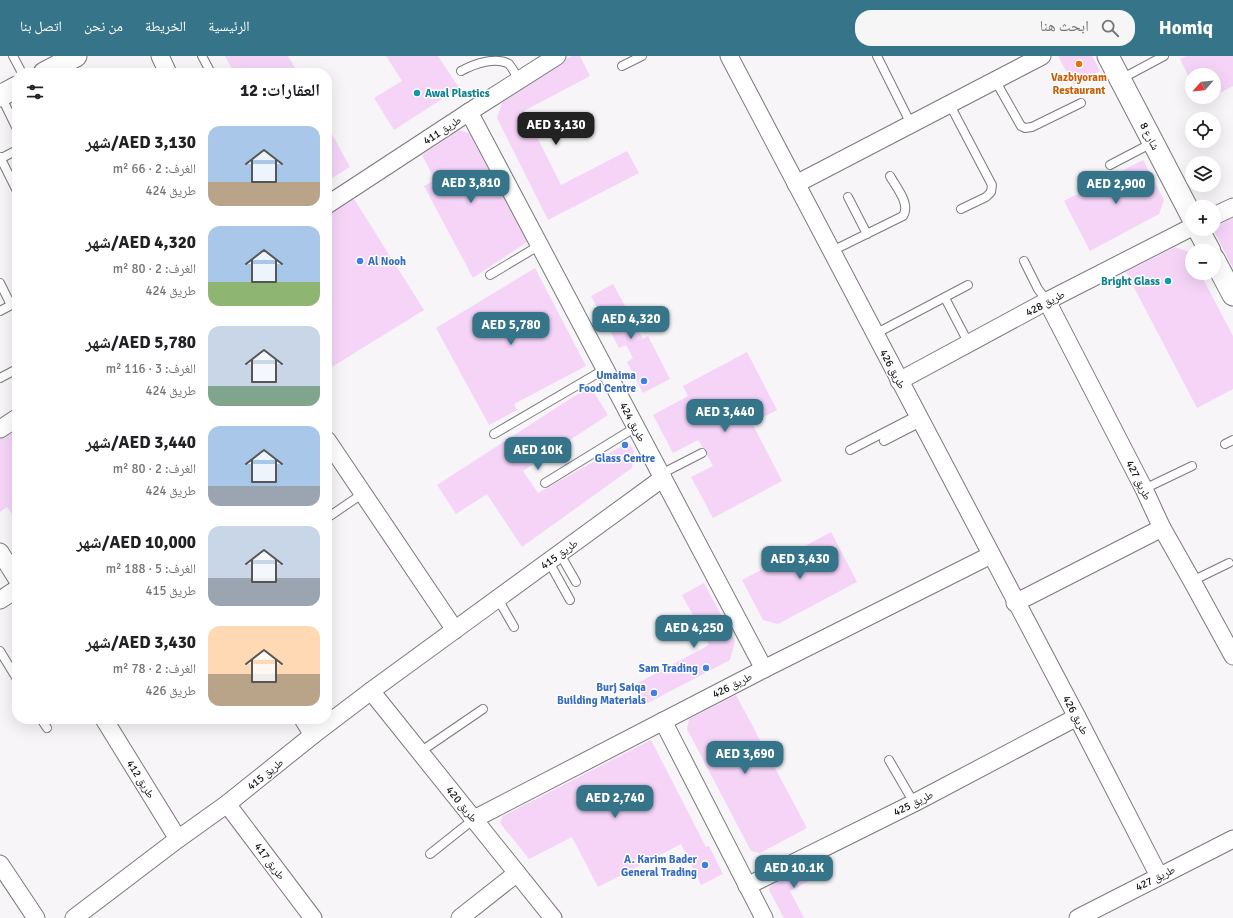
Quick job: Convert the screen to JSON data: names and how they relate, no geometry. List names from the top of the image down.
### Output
{
  "streets": {
    "street": [
      "طريق 411",
      "شارع 8",
      "طريق 428",
      "طريق 426",
      "طريق 424",
      "طريق 427",
      "طريق 415",
      "طريق 412",
      "طريق 425",
      "طريق 420",
      "طريق 417"
    ]
  },
  "crossings": [
    ["طريق 411", "طريق 424"],
    ["طريق 428", "طريق 426"],
    ["طريق 428", "طريق 427"],
    ["طريق 426", "طريق 424"],
    ["طريق 426", "طريق 427"],
    ["طريق 426", "طريق 425"],
    ["طريق 426", "طريق 420"],
    ["طريق 424", "طريق 415"],
    ["طريق 415", "طريق 412"],
    ["طريق 415", "طريق 420"],
    ["طريق 415", "طريق 417"]
  ],
  "places": [
    "Vazbiyoram Restaurant",
    "Awal Plastics",
    "Al Nooh",
    "Bright Glass",
    "Umaima Food Centre",
    "Glass Centre",
    "Sam Trading",
    "Burj Saiqa Building Materials",
    "A. Karim Bader General Trading"
  ],
  "north": "bottom left",
  "page": {
    "header": "Homiq",
    "search": "ابحث هنا",
    "nav": [
      "الرئيسية",
      "الخريطة",
      "من نحن",
      "اتصل بنا"
    ],
    "map_buttons": ["+", "−"],
    "heading": "العقارات: 12",
    "price": [
      "AED 3,130",
      "AED 3,810",
      "AED 2,900",
      "AED 4,320",
      "AED 5,780",
      "AED 3,440",
      "AED 10K",
      "AED 3,430",
      "AED 4,250",
      "AED 3,690",
      "AED 2,740",
      "AED 10.1K"
    ],
    "list": [
      {
        "name": "AED 3,130/شهر",
        "note": "الغرف: 2 · 66 m² · طريق 424"
      },
      {
        "name": "AED 4,320/شهر",
        "note": "الغرف: 2 · 80 m² · طريق 424"
      },
      {
        "name": "AED 5,780/شهر",
        "note": "الغرف: 3 · 116 m² · طريق 424"
      },
      {
        "name": "AED 3,440/شهر",
        "note": "الغرف: 2 · 80 m² · طريق 424"
      },
      {
        "name": "AED 10,000/شهر",
        "note": "الغرف: 5 · 188 m² · طريق 415"
      },
      {
        "name": "AED 3,430/شهر",
        "note": "الغرف: 2 · 78 m² · طريق 426"
      }
    ]
  }
}
